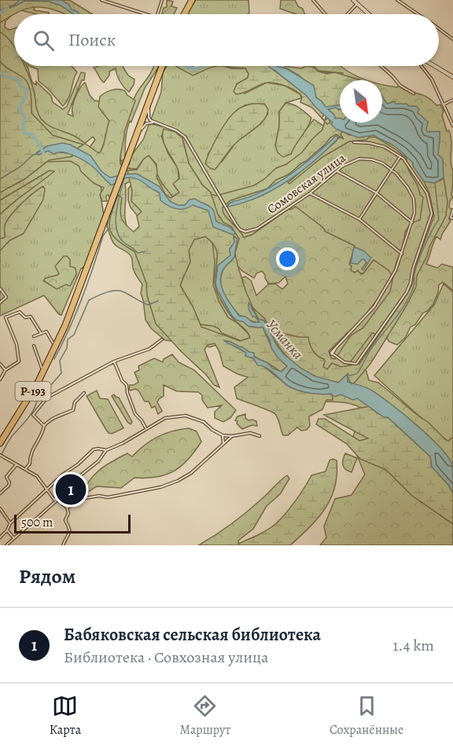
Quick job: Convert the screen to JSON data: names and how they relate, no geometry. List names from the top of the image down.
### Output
{
  "streets": {
    "highway": ["Р-193"],
    "street": ["Сомовская улица"]
  },
  "water": ["Усманка"],
  "scale_bar": "500 m",
  "north": "bottom right",
  "page": {
    "search": "Поиск",
    "pins": "1",
    "scale": "500 m",
    "heading": "Рядом",
    "list": [
      {
        "mark": "1",
        "name": "Бабяковская сельская библиотека",
        "note": "Библиотека · Совхозная улица",
        "value": "1.4 km"
      }
    ],
    "nav": ["Карта", "Маршрут", "Сохранённые"]
  }
}
